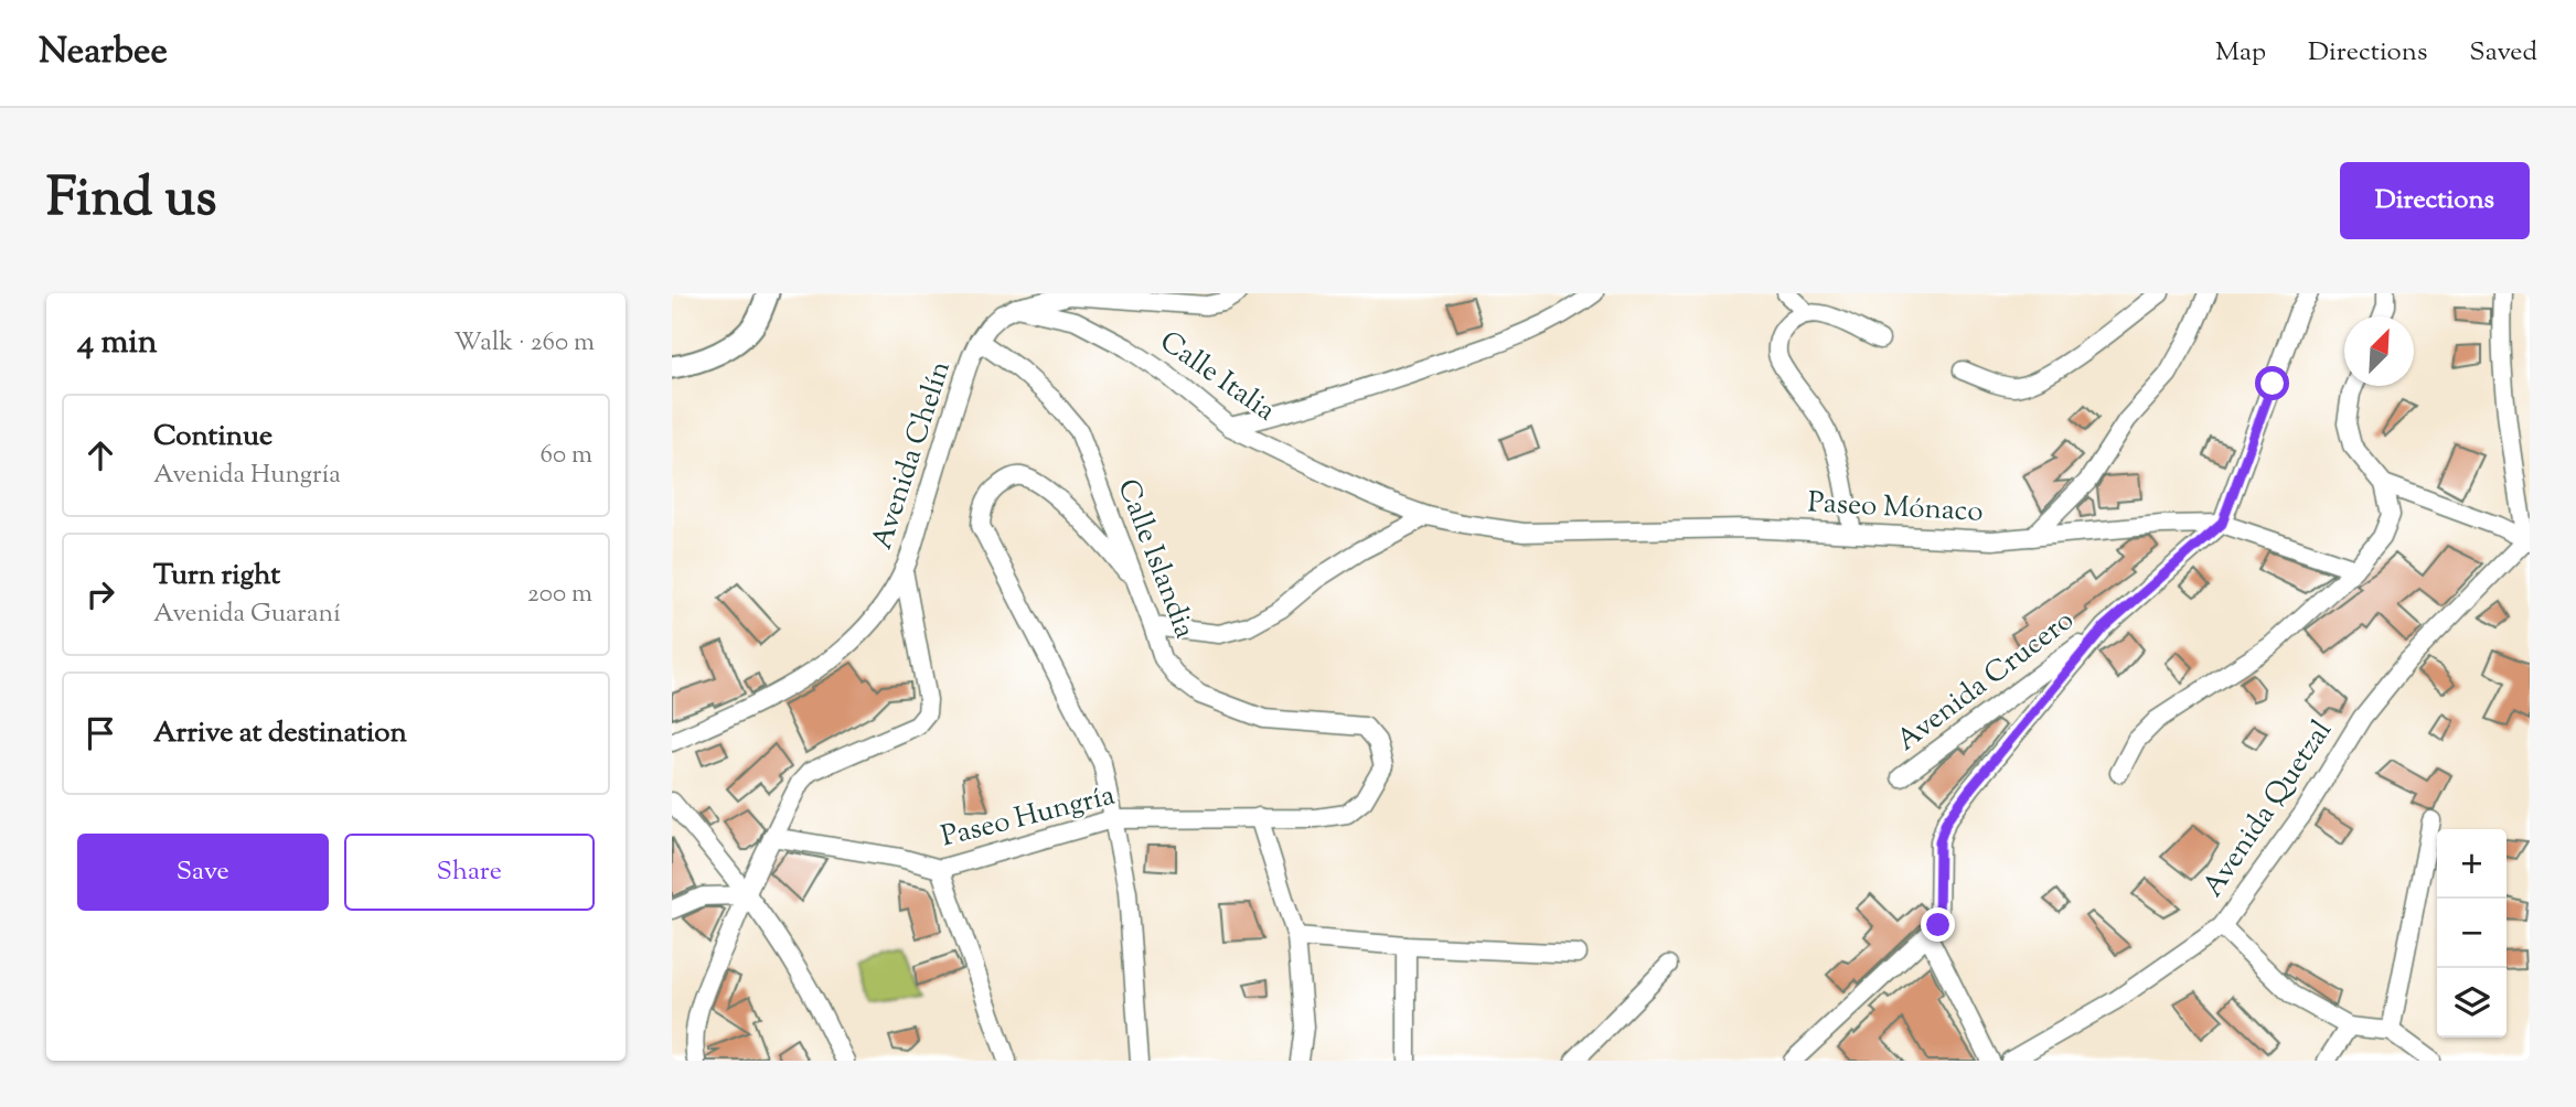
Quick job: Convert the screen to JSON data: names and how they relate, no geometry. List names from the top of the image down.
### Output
{
  "streets": {
    "street": [
      "Calle Italia",
      "Avenida Chelín",
      "Paseo Mónaco",
      "Calle Islandia",
      "Avenida Crucero",
      "Avenida Quetzal",
      "Paseo Hungría"
    ]
  },
  "crossings": [
    ["Calle Italia", "Avenida Chelín"],
    ["Calle Italia", "Paseo Mónaco"],
    ["Avenida Chelín", "Calle Islandia"],
    ["Calle Islandia", "Paseo Hungría"]
  ],
  "north": "top right",
  "page": {
    "header": "Nearbee",
    "nav": ["Map", "Directions", "Saved"],
    "title": "Find us",
    "buttons": [
      "Directions",
      ["Save", "Share"]
    ],
    "heading": ["4 min", "Walk · 260 m"],
    "list": [
      ["Continue", "Avenida Hungría", "60 m"],
      ["Turn right", "Avenida Guaraní", "200 m"],
      "Arrive at destination"
    ],
    "map_buttons": ["+", "−"]
  }
}
